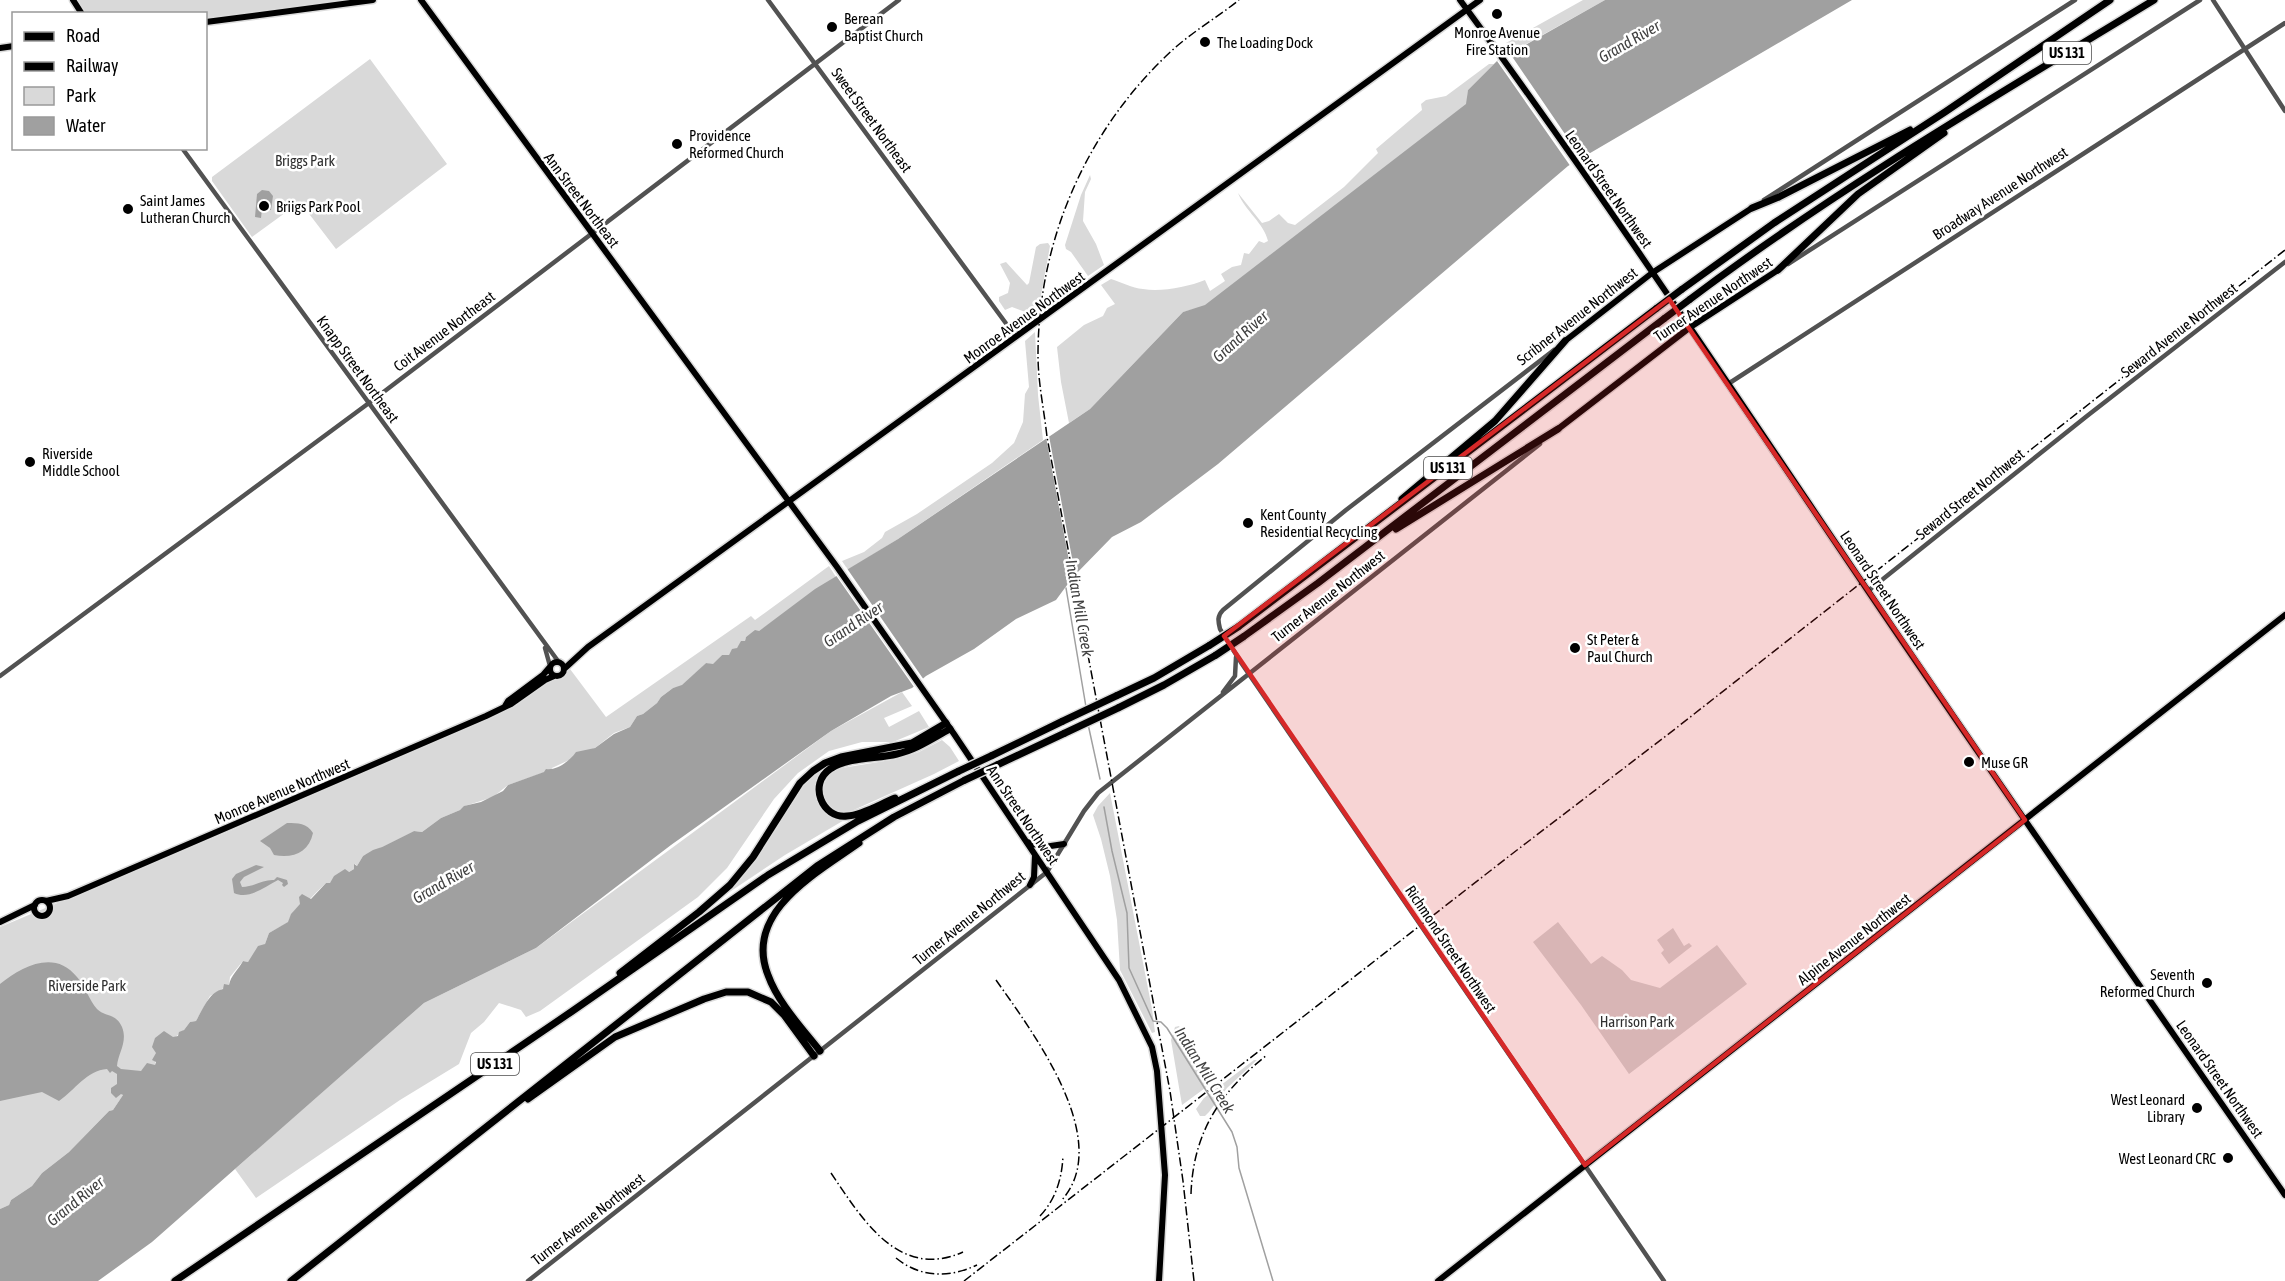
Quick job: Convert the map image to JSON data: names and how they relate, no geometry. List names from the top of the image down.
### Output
{
  "streets": {
    "highway": ["US 131"],
    "main road": [
      "Leonard Street Northwest",
      "Ann Street Northeast",
      "Turner Avenue Northwest",
      "Scribner Avenue Northwest",
      "Monroe Avenue Northwest",
      "Ann Street Northwest",
      "Alpine Avenue Northwest"
    ],
    "street": [
      "Sweet Street Northeast",
      "Broadway Avenue Northwest",
      "Seward Avenue Northwest",
      "Coit Avenue Northeast",
      "Knapp Street Northeast",
      "Seward Street Northwest",
      "Richmond Street Northwest"
    ]
  },
  "crossings": [
    ["Sweet Street Northeast", "Monroe Avenue Northwest"],
    ["Sweet Street Northeast", "Coit Avenue Northeast"],
    ["Leonard Street Northwest", "Broadway Avenue Northwest"],
    ["Leonard Street Northwest", "Turner Avenue Northwest"],
    ["Leonard Street Northwest", "Scribner Avenue Northwest"],
    ["Leonard Street Northwest", "Monroe Avenue Northwest"],
    ["Leonard Street Northwest", "Seward Street Northwest"],
    ["Leonard Street Northwest", "Alpine Avenue Northwest"],
    ["Ann Street Northeast", "Coit Avenue Northeast"],
    ["Ann Street Northeast", "Ann Street Northwest"],
    ["Turner Avenue Northwest", "Ann Street Northwest"],
    ["Turner Avenue Northwest", "Richmond Street Northwest"],
    ["Scribner Avenue Northwest", "Richmond Street Northwest"],
    ["Monroe Avenue Northwest", "Knapp Street Northeast"],
    ["Monroe Avenue Northwest", "Ann Street Northwest"],
    ["Seward Avenue Northwest", "Seward Street Northwest"],
    ["Coit Avenue Northeast", "Knapp Street Northeast"],
    ["Alpine Avenue Northwest", "Richmond Street Northwest"]
  ],
  "water": ["Grand River", "Indian Mill Creek"],
  "parks": ["Briggs Park", "Riverside Park", "Harrison Park"],
  "places": [
    "Monroe Avenue Fire Station",
    "Berean Baptist Church",
    "The Loading Dock",
    "Providence Reformed Church",
    "Briigs Park Pool",
    "Saint James Lutheran Church",
    "Riverside Middle School",
    "Kent County Residential Recycling",
    "St Peter & Paul Church",
    "Muse GR",
    "Seventh Reformed Church",
    "West Leonard Library",
    "West Leonard CRC"
  ],
  "legend": [
    "Road",
    "Railway",
    "Park",
    "Water"
  ]
}
